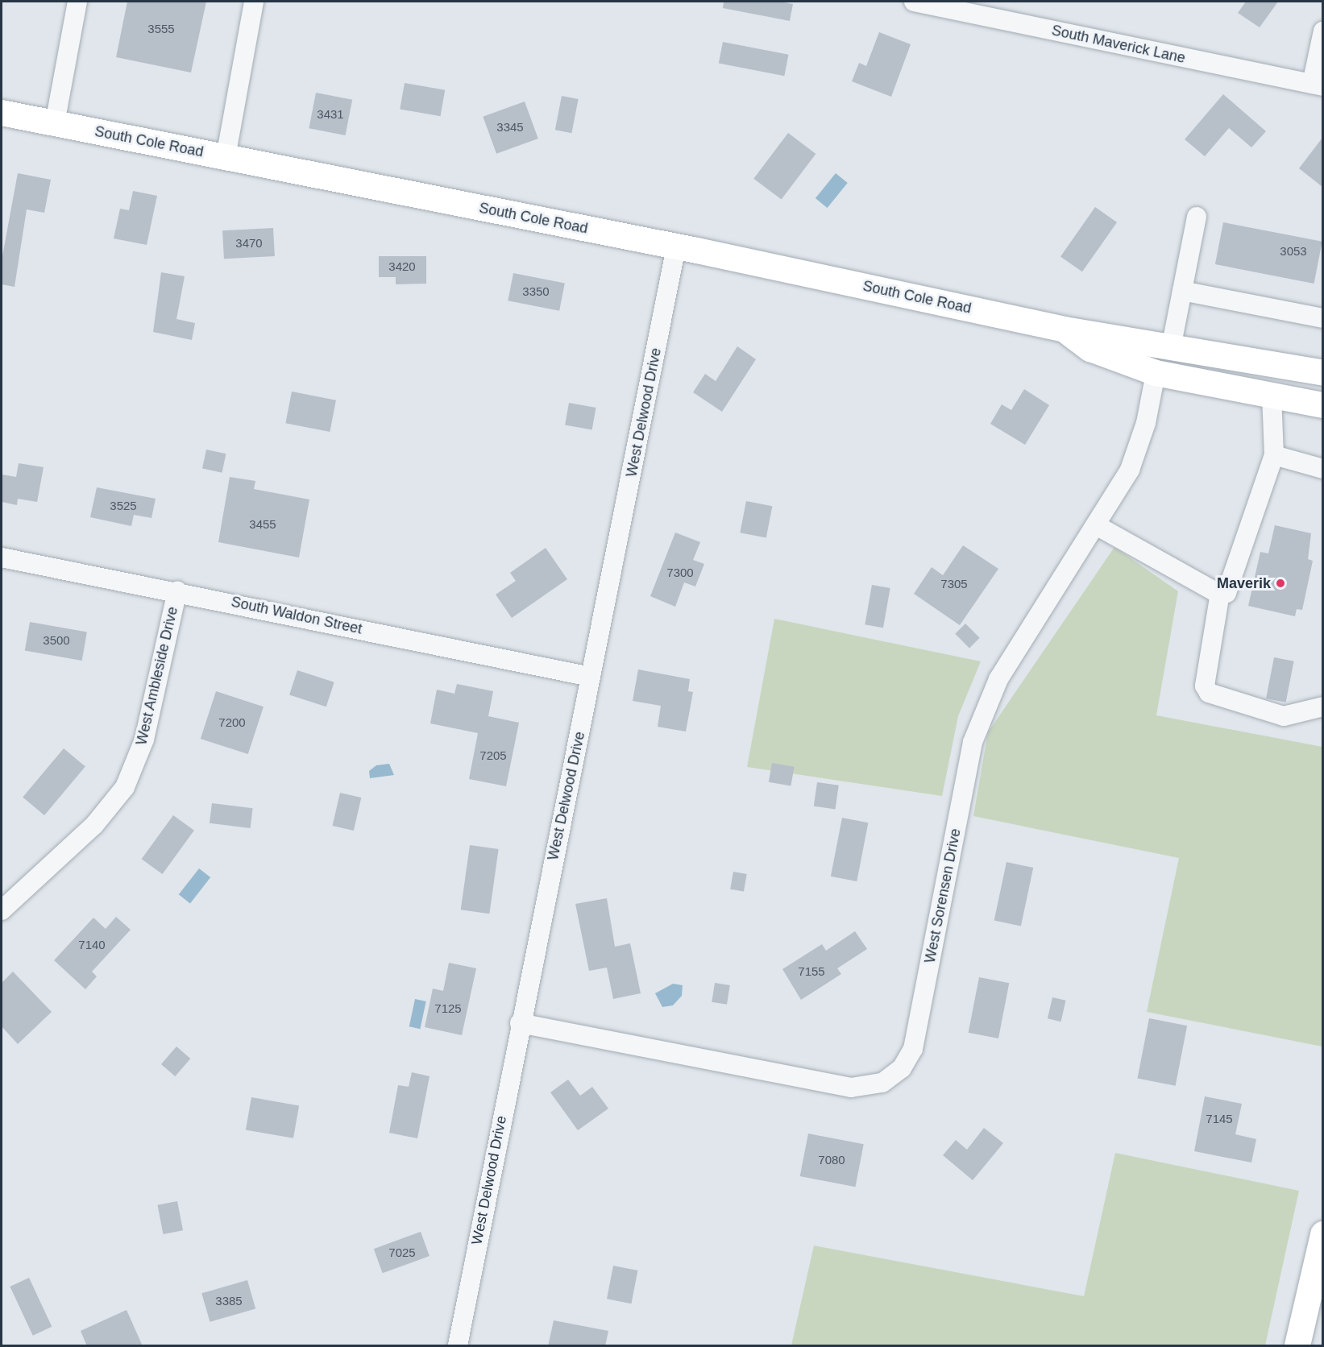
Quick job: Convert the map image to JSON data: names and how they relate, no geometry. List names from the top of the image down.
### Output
{
  "streets": {
    "main road": ["South Cole Road"],
    "street": [
      "South Maverick Lane",
      "West Delwood Drive",
      "South Waldon Street",
      "West Ambleside Drive",
      "West Sorensen Drive"
    ]
  },
  "crossings": [
    ["South Cole Road", "West Delwood Drive"],
    ["South Cole Road", "West Sorensen Drive"],
    ["West Delwood Drive", "South Waldon Street"],
    ["West Delwood Drive", "West Sorensen Drive"],
    ["South Waldon Street", "West Ambleside Drive"]
  ],
  "places": ["Maverik"],
  "house_numbers": [
    "3555",
    "3431",
    "3345",
    "3470",
    "3053",
    "3420",
    "3350",
    "3525",
    "3455",
    "7300",
    "7305",
    "3500",
    "7200",
    "7205",
    "7140",
    "7155",
    "7125",
    "7145",
    "7080",
    "7025",
    "3385"
  ]
}
